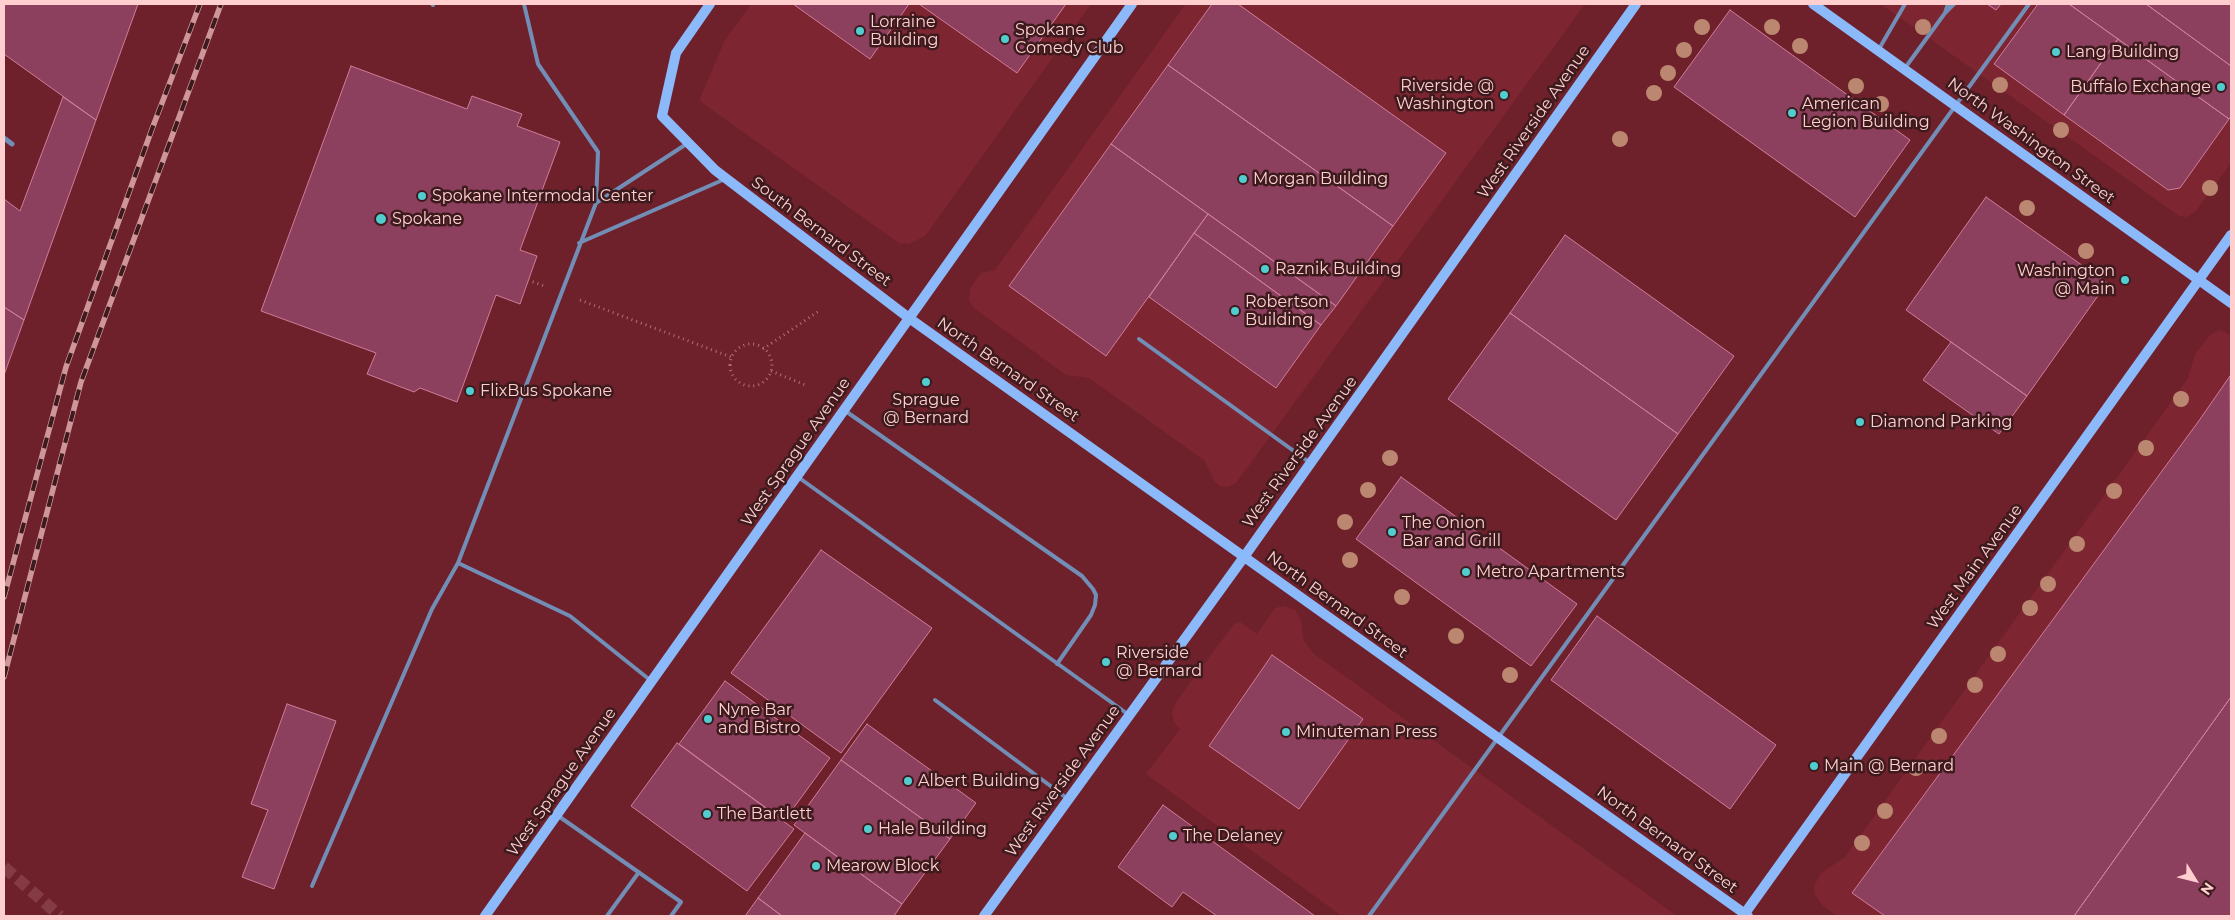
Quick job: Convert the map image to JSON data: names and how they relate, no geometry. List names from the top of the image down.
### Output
{
  "streets": {
    "main road": [
      "West Riverside Avenue",
      "North Washington Street",
      "South Bernard Street",
      "North Bernard Street",
      "West Sprague Avenue",
      "West Main Avenue"
    ]
  },
  "crossings": [
    ["West Riverside Avenue", "North Bernard Street"],
    ["North Washington Street", "West Main Avenue"],
    ["South Bernard Street", "North Bernard Street"],
    ["South Bernard Street", "West Sprague Avenue"],
    ["North Bernard Street", "West Sprague Avenue"],
    ["North Bernard Street", "West Main Avenue"]
  ],
  "places": [
    "Lorraine Building",
    "Spokane Comedy Club",
    "Lang Building",
    "Buffalo Exchange",
    "Riverside @ Washington",
    "American Legion Building",
    "Morgan Building",
    "Spokane Intermodal Center",
    "Spokane",
    "Raznik Building",
    "Washington @ Main",
    "Robertson Building",
    "Sprague @ Bernard",
    "FlixBus Spokane",
    "Diamond Parking",
    "The Onion Bar and Grill",
    "Metro Apartments",
    "Riverside @ Bernard",
    "Nyne Bar and Bistro",
    "Minuteman Press",
    "Main @ Bernard",
    "Albert Building",
    "The Bartlett",
    "Hale Building",
    "The Delaney",
    "Mearow Block"
  ],
  "north": "bottom right"
}
